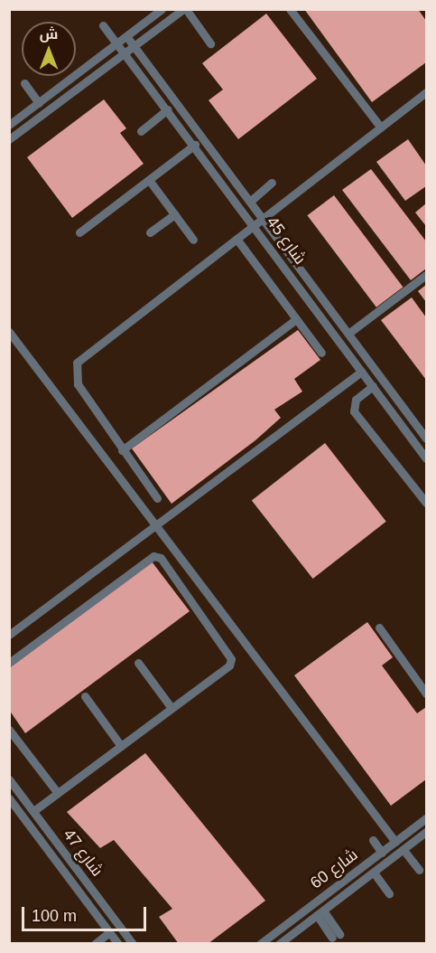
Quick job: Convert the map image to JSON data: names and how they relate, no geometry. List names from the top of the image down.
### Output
{
  "streets": {
    "street": ["شارع 45", "شارع 47", "شارع 60"]
  },
  "scale_bar": "100 m",
  "north": "top"
}
